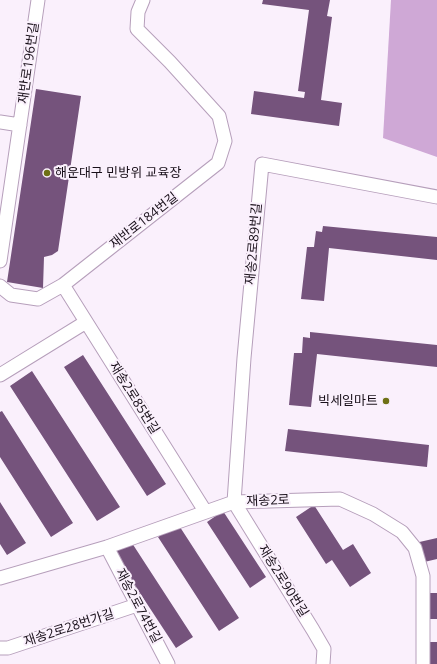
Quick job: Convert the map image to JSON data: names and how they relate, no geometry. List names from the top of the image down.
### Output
{
  "streets": {
    "street": [
      "재반로196번길",
      "재반로184번길",
      "재송2로89번길",
      "재송2로85번길",
      "재송2로",
      "재송2로90번길",
      "재송2로74번길",
      "재송2로28번가길"
    ]
  },
  "crossings": [
    ["재반로184번길", "재송2로85번길"],
    ["재송2로89번길", "재송2로"],
    ["재송2로89번길", "재송2로90번길"],
    ["재송2로85번길", "재송2로"],
    ["재송2로", "재송2로90번길"],
    ["재송2로", "재송2로74번길"],
    ["재송2로74번길", "재송2로28번가길"]
  ],
  "places": ["해운대구 민방위 교육장", "빅세일마트"]
}
